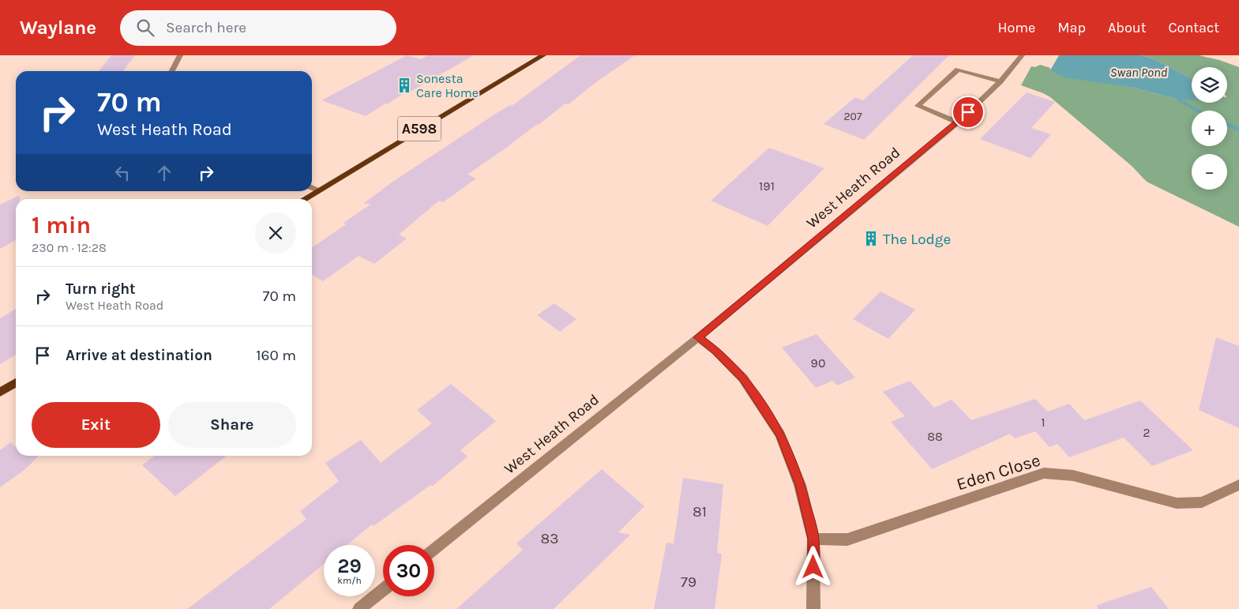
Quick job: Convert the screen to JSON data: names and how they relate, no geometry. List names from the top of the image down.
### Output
{
  "streets": {
    "main road": ["A598"],
    "street": ["West Heath Road", "Eden Close"]
  },
  "water": ["Swan Pond"],
  "places": {
    "building": ["Sonesta Care Home", "The Lodge"]
  },
  "house_numbers": [
    "207",
    "191",
    "90",
    "1",
    "2",
    "88",
    "81",
    "83",
    "79"
  ],
  "page": {
    "header": "Waylane",
    "search": "Search here",
    "nav": [
      "Home",
      "Map",
      "About",
      "Contact"
    ],
    "map_buttons": ["+", "−"],
    "turn": ["70 m", "West Heath Road"],
    "heading": ["1 min", "230 m · 12:28"],
    "list": [
      {
        "name": "Turn right",
        "note": "West Heath Road",
        "value": "70 m"
      },
      {
        "name": "Arrive at destination",
        "value": "160 m"
      }
    ],
    "buttons": ["Exit", "Share"],
    "speed": "29 km/h",
    "limit": "30"
  }
}
